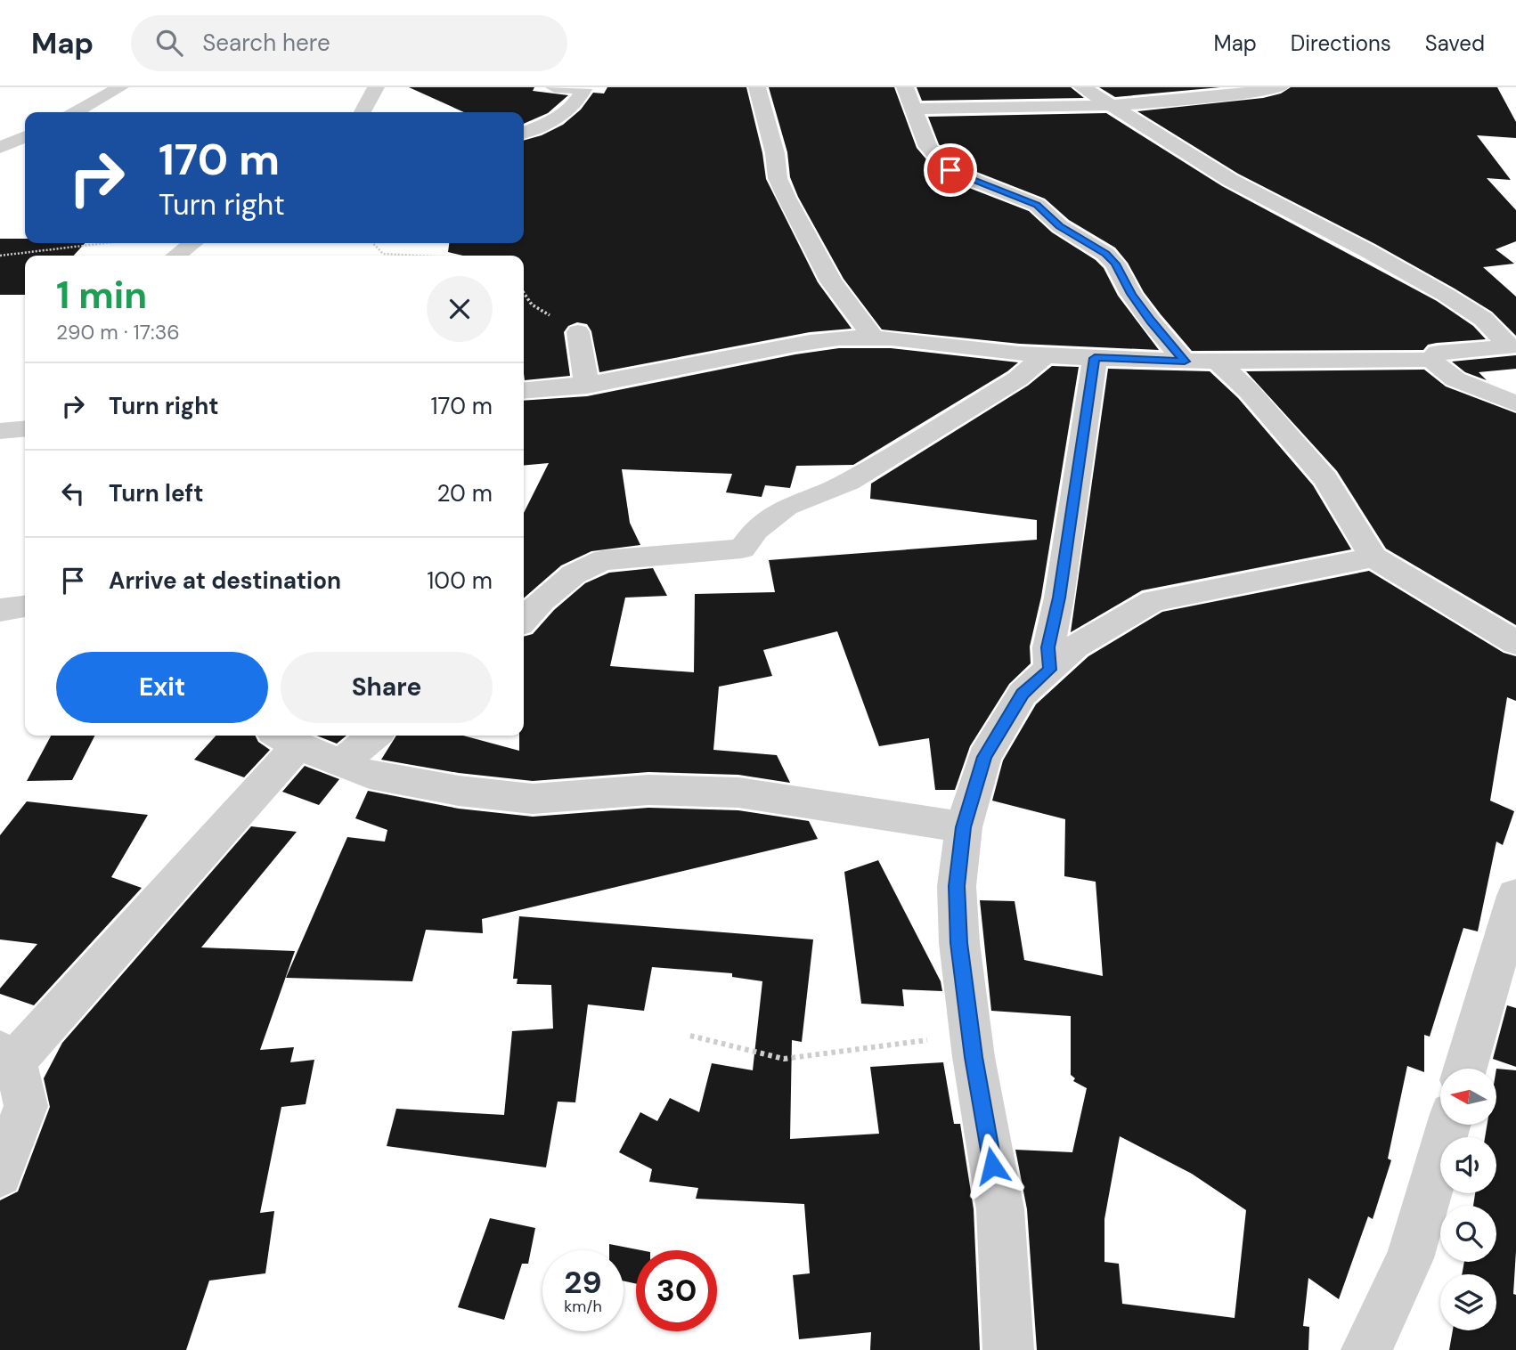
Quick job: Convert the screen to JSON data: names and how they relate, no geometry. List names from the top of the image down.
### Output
{
  "north": "left",
  "page": {
    "header": "Map",
    "search": "Search here",
    "nav": ["Map", "Directions", "Saved"],
    "turn": ["170 m", "Turn right"],
    "heading": ["1 min", "290 m · 17:36"],
    "list": [
      {
        "name": "Turn right",
        "value": "170 m"
      },
      {
        "name": "Turn left",
        "value": "20 m"
      },
      {
        "name": "Arrive at destination",
        "value": "100 m"
      }
    ],
    "buttons": ["Exit", "Share"],
    "speed": "29 km/h",
    "limit": "30"
  }
}
